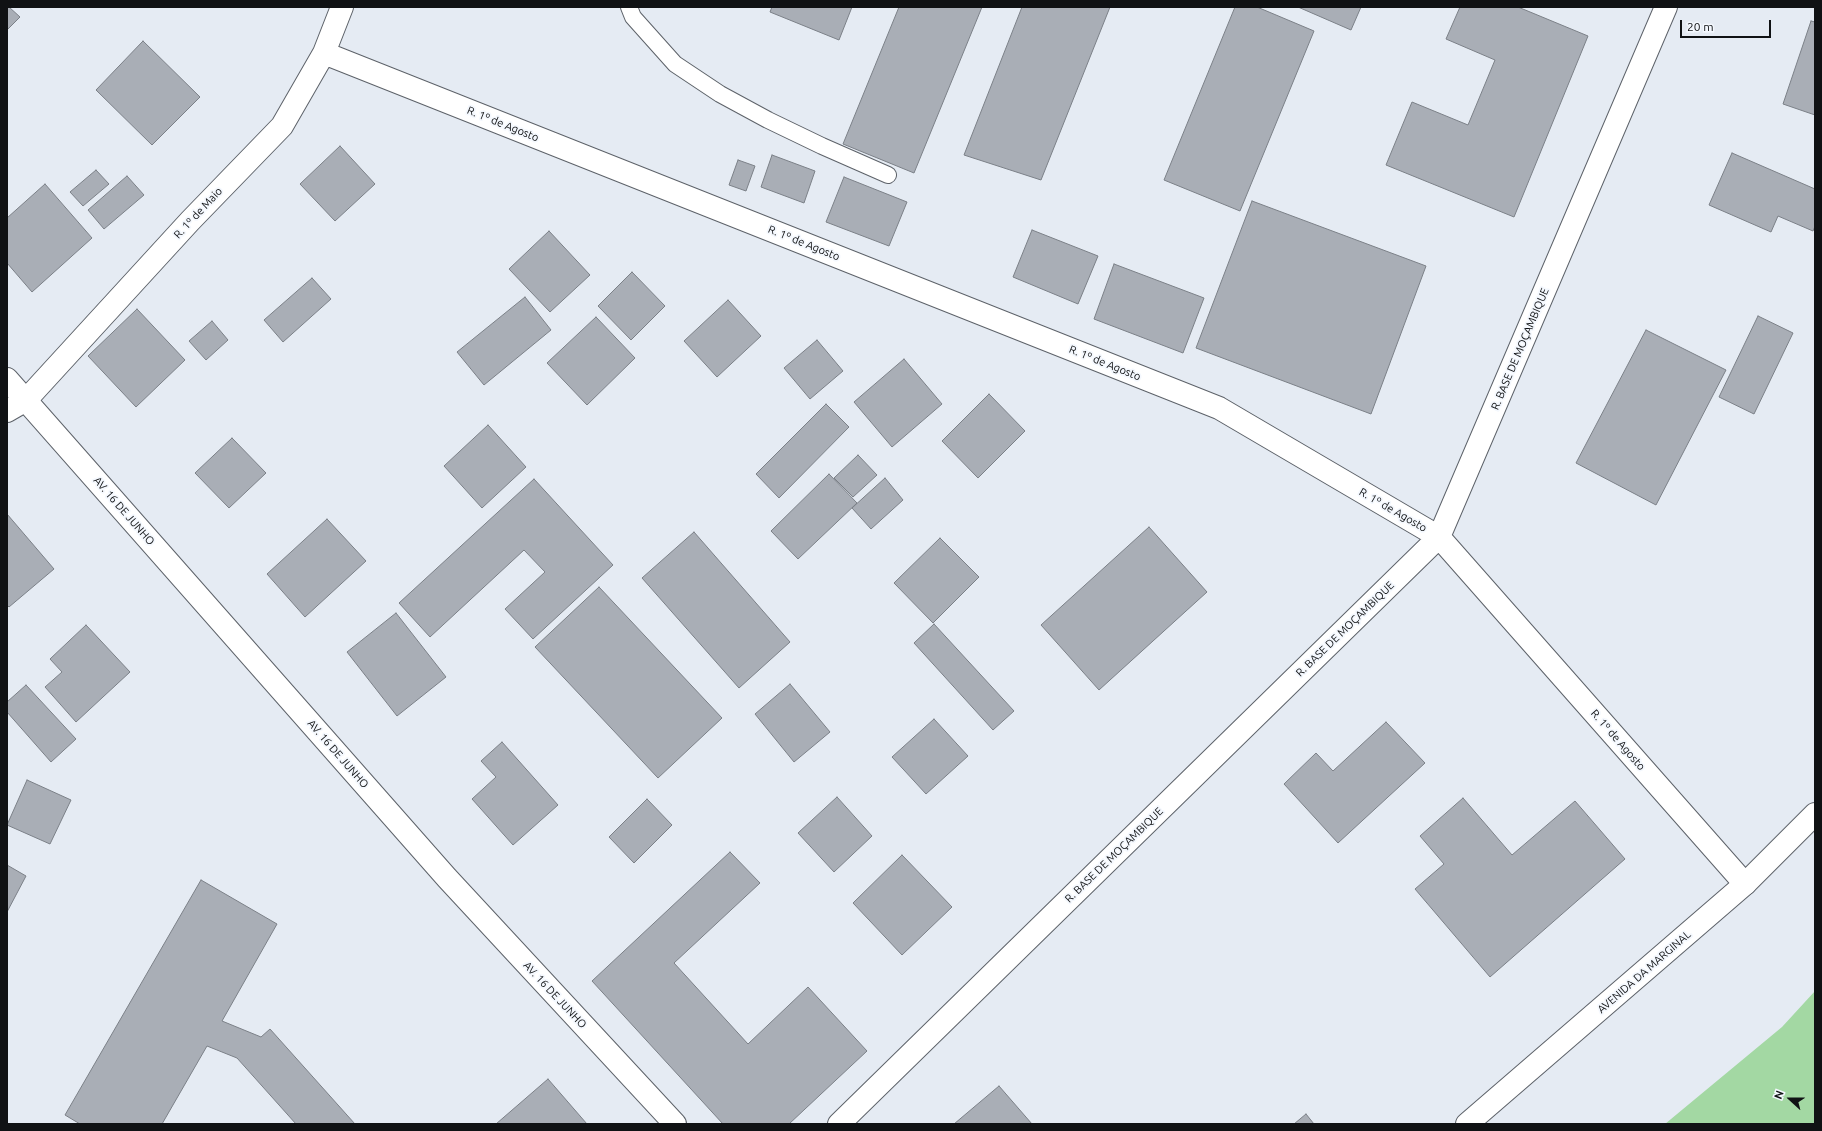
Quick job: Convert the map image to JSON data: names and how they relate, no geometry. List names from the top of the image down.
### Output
{
  "streets": {
    "street": [
      "R. 1º de Agosto",
      "R. 1º de Maio",
      "R. BASE DE MOÇAMBIQUE",
      "AV. 16 DE JUNHO",
      "AVENIDA DA MARGINAL"
    ]
  },
  "crossings": [
    ["R. 1º de Agosto", "R. 1º de Maio"],
    ["R. 1º de Agosto", "R. BASE DE MOÇAMBIQUE"],
    ["R. 1º de Agosto", "AVENIDA DA MARGINAL"],
    ["R. 1º de Maio", "AV. 16 DE JUNHO"]
  ],
  "scale_bar": "20 m",
  "north": "left"
}
